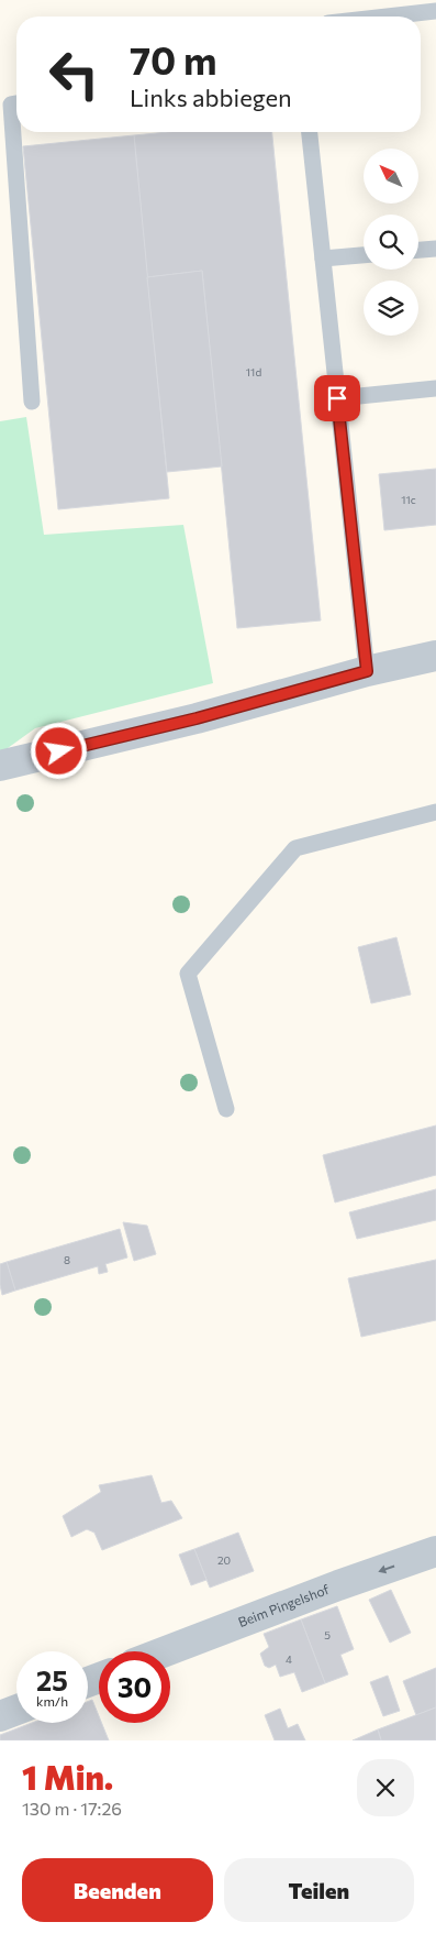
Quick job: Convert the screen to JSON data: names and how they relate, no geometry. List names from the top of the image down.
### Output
{
  "streets": {
    "street": ["Beim Pingelshof"]
  },
  "one_way": ["Beim Pingelshof"],
  "house_numbers": [
    "11d",
    "11c",
    "8",
    "20",
    "5",
    "4"
  ],
  "north": "top left",
  "page": {
    "turn": ["70 m", "Links abbiegen"],
    "speed": "25 km/h",
    "limit": "30",
    "heading": ["1 Min.", "130 m · 17:26"],
    "buttons": ["Beenden", "Teilen"]
  }
}
